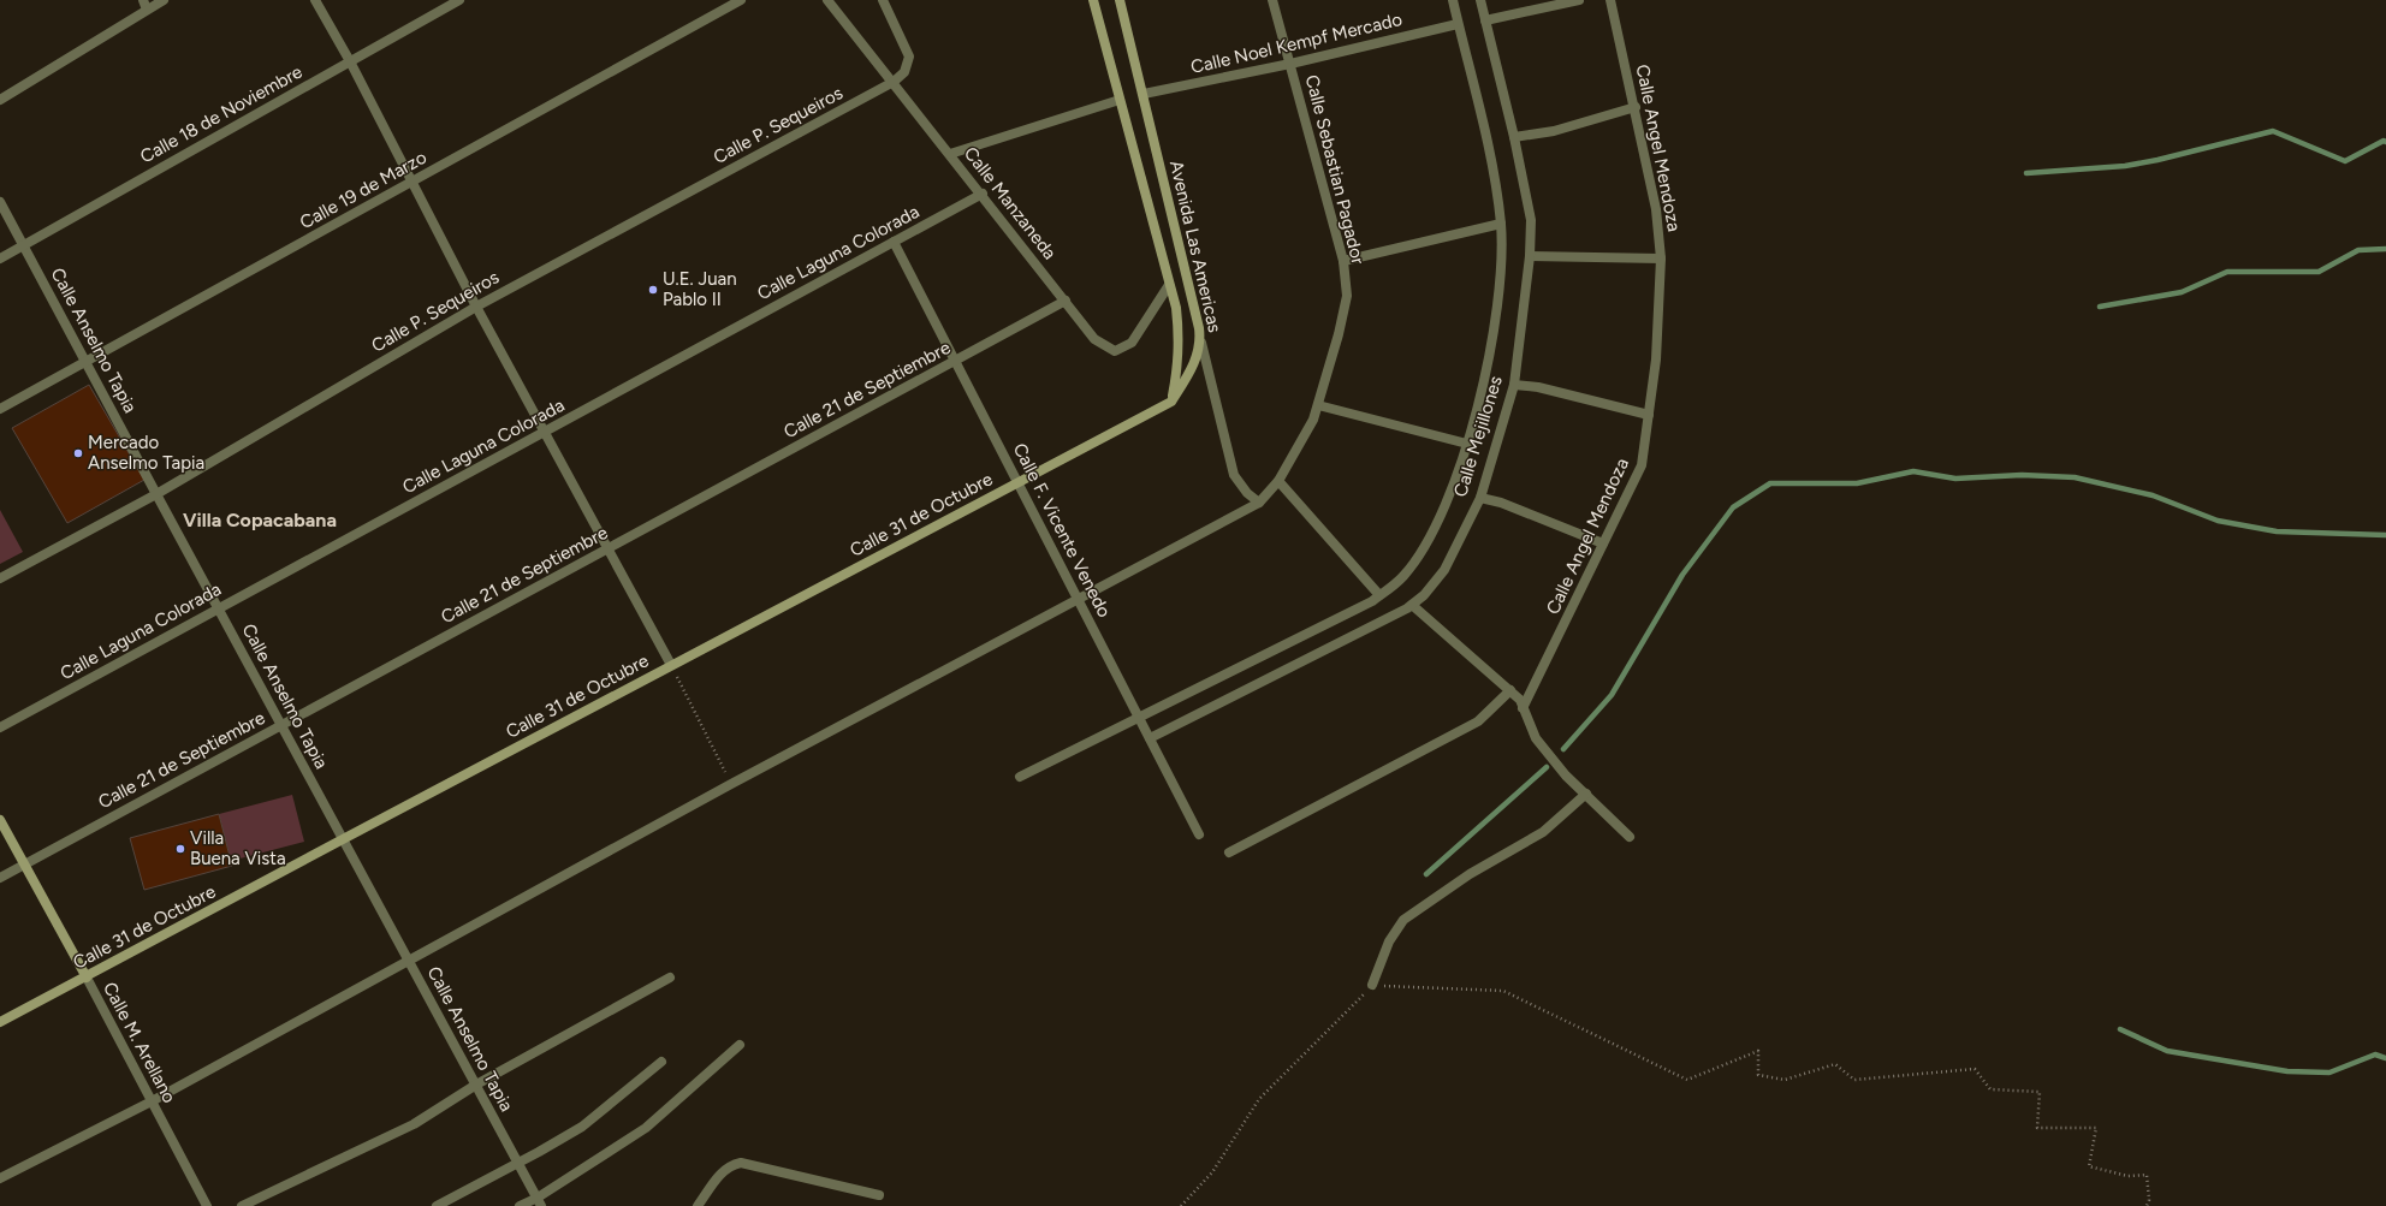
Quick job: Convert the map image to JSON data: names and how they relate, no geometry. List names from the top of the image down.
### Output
{
  "streets": {
    "main road": ["Avenida Las Americas", "Calle 31 de Octubre", "Calle M. Arellano"],
    "street": [
      "Calle Noel Kempf Mercado",
      "Calle 18 de Noviembre",
      "Calle P. Sequeiros",
      "Calle Angel Mendoza",
      "Calle Sebastian Pagador",
      "Calle 19 de Marzo",
      "Calle Manzaneda",
      "Calle Laguna Colorada",
      "Calle Anselmo Tapia",
      "Calle 21 de Septiembre",
      "Calle Mejillones",
      "Calle F. Vicente Venedo"
    ]
  },
  "crossings": [
    ["Calle Noel Kempf Mercado", "Calle Sebastian Pagador"],
    ["Calle Noel Kempf Mercado", "Avenida Las Americas"],
    ["Calle Noel Kempf Mercado", "Calle Mejillones"],
    ["Calle 18 de Noviembre", "Calle Anselmo Tapia"],
    ["Calle P. Sequeiros", "Calle Manzaneda"],
    ["Calle P. Sequeiros", "Calle Anselmo Tapia"],
    ["Calle 19 de Marzo", "Calle Anselmo Tapia"],
    ["Calle Manzaneda", "Avenida Las Americas"],
    ["Calle Manzaneda", "Calle Laguna Colorada"],
    ["Calle Manzaneda", "Calle 21 de Septiembre"],
    ["Avenida Las Americas", "Calle 31 de Octubre"],
    ["Calle Laguna Colorada", "Calle Anselmo Tapia"],
    ["Calle Laguna Colorada", "Calle F. Vicente Venedo"],
    ["Calle Anselmo Tapia", "Calle 21 de Septiembre"],
    ["Calle Anselmo Tapia", "Calle 31 de Octubre"],
    ["Calle 21 de Septiembre", "Calle F. Vicente Venedo"],
    ["Calle 21 de Septiembre", "Calle M. Arellano"],
    ["Calle Mejillones", "Calle F. Vicente Venedo"],
    ["Calle 31 de Octubre", "Calle F. Vicente Venedo"],
    ["Calle 31 de Octubre", "Calle M. Arellano"]
  ],
  "districts": ["Villa Copacabana"],
  "places": ["U.E. Juan Pablo II", "Mercado Anselmo Tapia", "Villa Buena Vista"]
}
